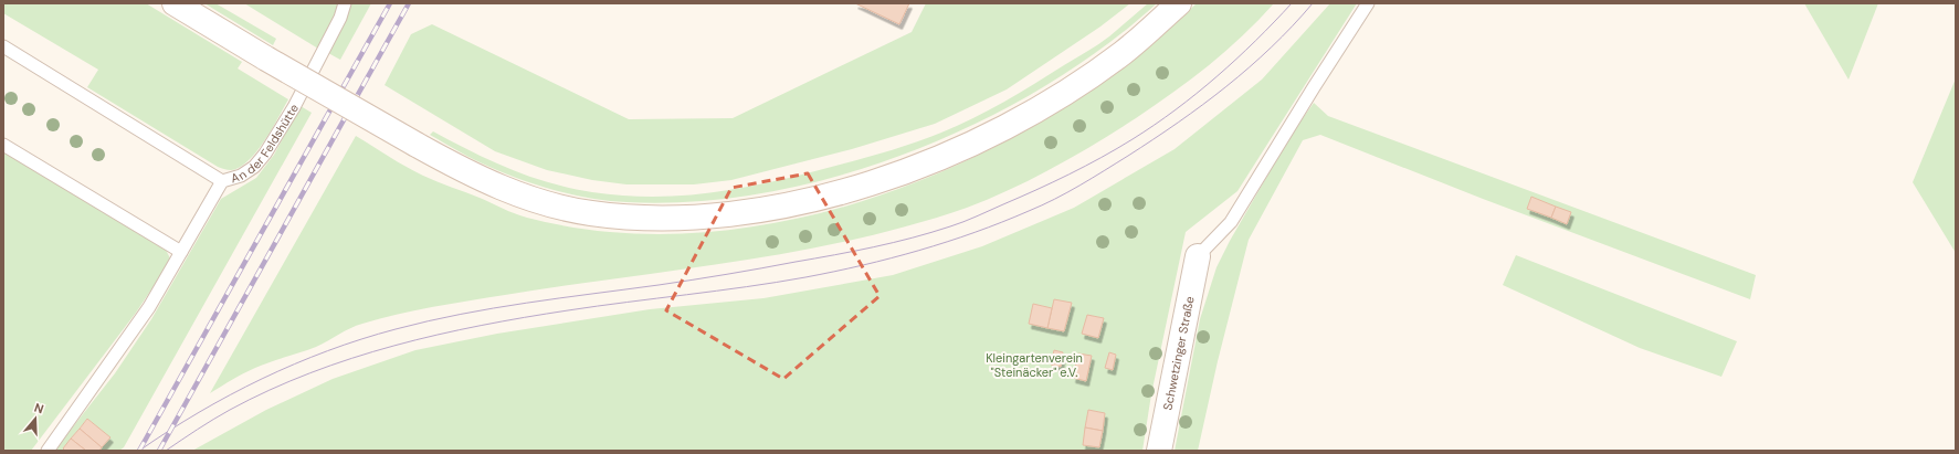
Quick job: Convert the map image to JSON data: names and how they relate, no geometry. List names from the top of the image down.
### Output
{
  "streets": {
    "street": ["Schwetzinger Straße"],
    "lane": ["An der Feldshütte"]
  },
  "parks": ["Kleingartenverein \"Steinäcker\" e.V."],
  "north": "top"
}
